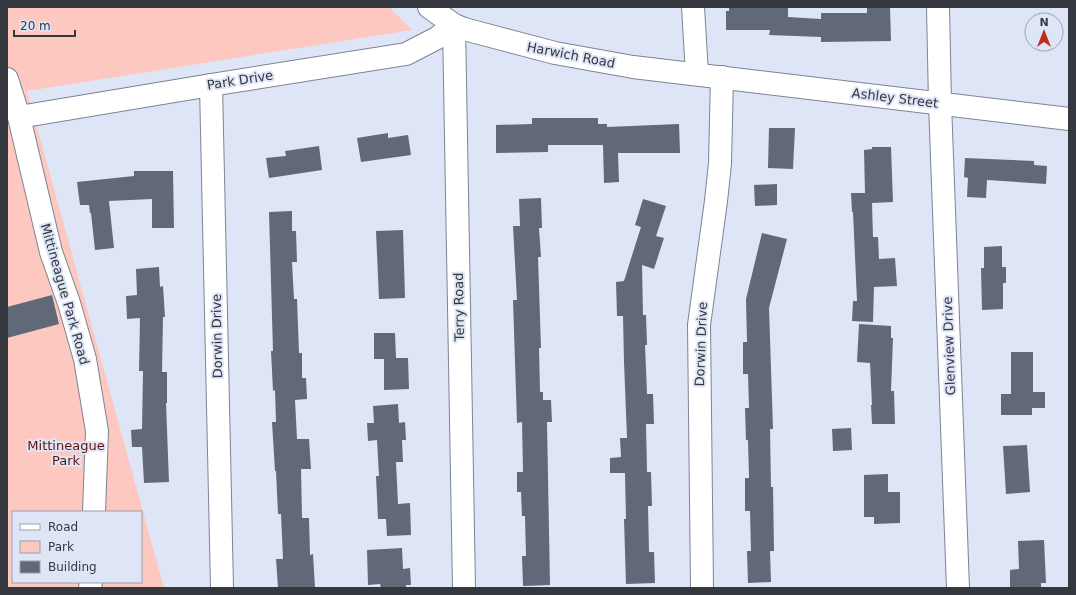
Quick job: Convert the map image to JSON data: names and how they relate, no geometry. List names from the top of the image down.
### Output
{
  "streets": {
    "street": [
      "Harwich Road",
      "Park Drive",
      "Ashley Street",
      "Mittineague Park Road",
      "Terry Road",
      "Dorwin Drive",
      "Glenview Drive"
    ]
  },
  "crossings": [
    ["Harwich Road", "Park Drive"],
    ["Harwich Road", "Ashley Street"],
    ["Harwich Road", "Terry Road"],
    ["Harwich Road", "Dorwin Drive"],
    ["Park Drive", "Mittineague Park Road"],
    ["Park Drive", "Terry Road"],
    ["Park Drive", "Dorwin Drive"],
    ["Ashley Street", "Dorwin Drive"],
    ["Ashley Street", "Glenview Drive"]
  ],
  "parks": ["Mittineague Park"],
  "legend": ["Road", "Park", "Building"],
  "scale_bar": "20 m",
  "north": "top"
}
